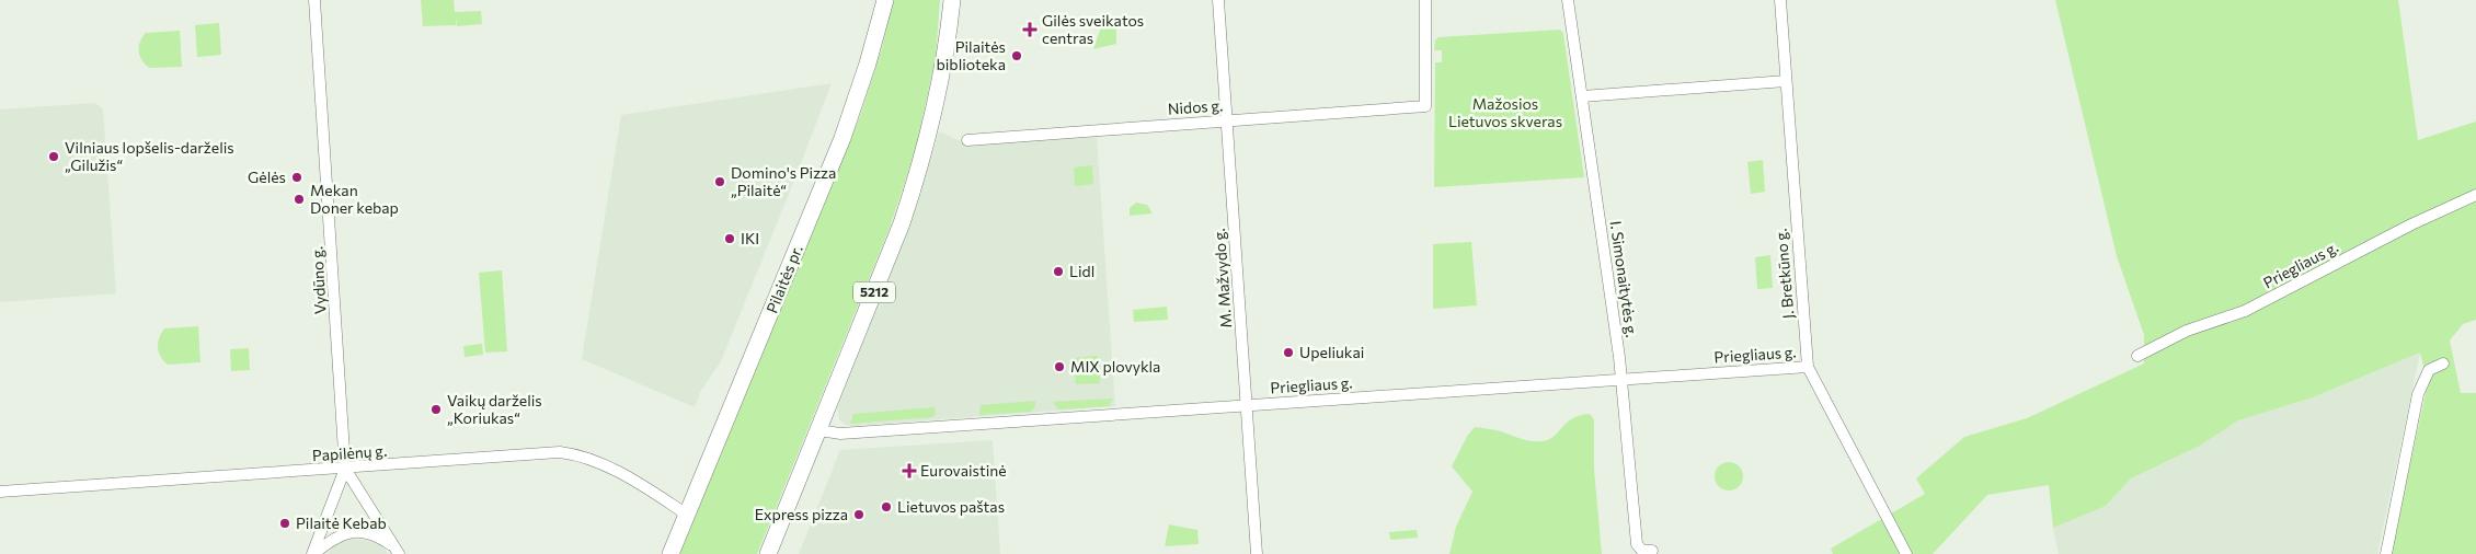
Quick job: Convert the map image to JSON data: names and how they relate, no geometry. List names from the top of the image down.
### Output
{
  "streets": {
    "main road": ["Pilaitės pr.", "5212"],
    "street": [
      "Nidos g.",
      "Priegliaus g.",
      "J. Bretkūno g.",
      "M. Mažvydo g.",
      "I. Simonaitytės g.",
      "Vydūno g.",
      "Papilėnų g."
    ]
  },
  "crossings": [
    ["Nidos g.", "M. Mažvydo g."],
    ["Priegliaus g.", "J. Bretkūno g."],
    ["Priegliaus g.", "M. Mažvydo g."],
    ["Priegliaus g.", "I. Simonaitytės g."],
    ["Priegliaus g.", "5212"],
    ["Pilaitės pr.", "Papilėnų g."],
    ["Vydūno g.", "Papilėnų g."]
  ],
  "parks": ["Mažosios Lietuvos skveras"],
  "places": {
    "health": ["Gilės sveikatos centras", "Eurovaistinė"],
    "other": [
      "Pilaitės biblioteka",
      "Vilniaus lopšelis-darželis „Gilužis“",
      "Gėlės",
      "Domino's Pizza „Pilaitė“",
      "Mekan Doner kebap",
      "IKI",
      "Lidl",
      "Upeliukai",
      "MIX plovykla",
      "Vaikų darželis „Koriukas“",
      "Lietuvos paštas",
      "Express pizza",
      "Pilaitė Kebab"
    ]
  }
}
